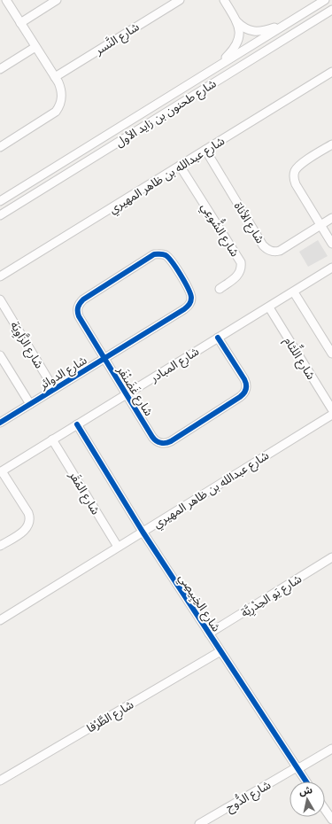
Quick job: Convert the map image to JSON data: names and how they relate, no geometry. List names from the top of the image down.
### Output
{
  "streets": {
    "street": [
      "شارع النَّسر",
      "شارع طحنون بن زايد الأول",
      "شارع عبدالله بن ظاهر المهيري",
      "شارع الأناة",
      "شارع الشُّوعِي",
      "شارع الزَّاوِيَة",
      "شارع اللِّثام",
      "شارع المبادر",
      "شارع الدوائر",
      "شارع غَضَنْفَر",
      "شارع المَقَر",
      "شارع يَو الحِدْرِيَّة",
      "شارع الخِبِيصِي",
      "شارع الطَّرْفا",
      "شارع الدُّوح"
    ]
  },
  "crossings": [
    ["شارع عبدالله بن ظاهر المهيري", "شارع الأناة"],
    ["شارع عبدالله بن ظاهر المهيري", "شارع الشُّوعِي"],
    ["شارع عبدالله بن ظاهر المهيري", "شارع المَقَر"],
    ["شارع عبدالله بن ظاهر المهيري", "شارع الخِبِيصِي"],
    ["شارع الزَّاوِيَة", "شارع الدوائر"],
    ["شارع اللِّثام", "شارع المبادر"],
    ["شارع المبادر", "شارع غَضَنْفَر"],
    ["شارع المبادر", "شارع المَقَر"],
    ["شارع المبادر", "شارع الخِبِيصِي"],
    ["شارع الدوائر", "شارع غَضَنْفَر"],
    ["شارع يَو الحِدْرِيَّة", "شارع الخِبِيصِي"],
    ["شارع الخِبِيصِي", "شارع الطَّرْفا"],
    ["شارع الخِبِيصِي", "شارع الدُّوح"]
  ],
  "north": "top"
}
